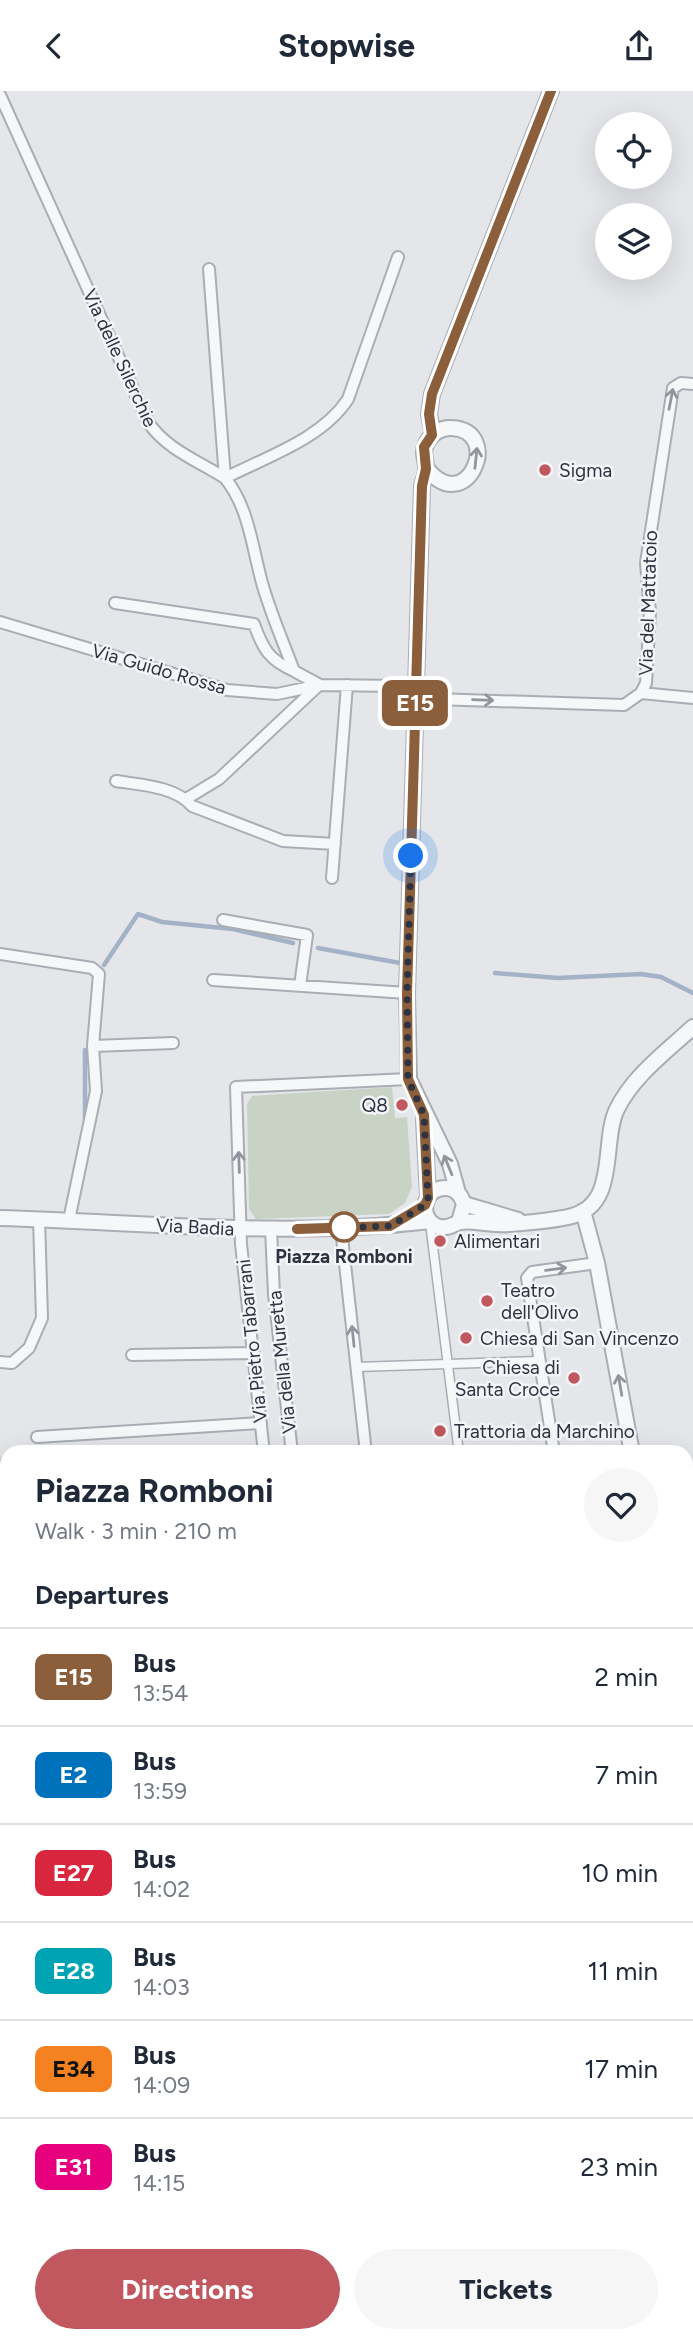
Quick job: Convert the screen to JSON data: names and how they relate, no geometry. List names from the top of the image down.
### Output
{
  "streets": {
    "street": [
      "Via delle Silerchie",
      "Via del Mattatoio",
      "Via Guido Rossa",
      "Via Badia",
      "Via Pietro Tabarrani",
      "Via della Muretta"
    ]
  },
  "crossings": [
    ["Via Badia", "Via Pietro Tabarrani"],
    ["Via Badia", "Via della Muretta"]
  ],
  "places": [
    "Sigma",
    "Q8",
    "Piazza Romboni",
    "Alimentari",
    "Teatro dell'Olivo",
    "Chiesa di San Vincenzo",
    "Chiesa di Santa Croce",
    "Trattoria da Marchino"
  ],
  "lines": ["bus line E15"],
  "page": {
    "header": "Stopwise",
    "on_map": "E15",
    "heading": [
      ["Piazza Romboni", "Walk · 3 min · 210 m"],
      "Departures"
    ],
    "list": [
      {
        "mark": "E15",
        "name": "Bus",
        "note": "13:54",
        "value": "2 min"
      },
      {
        "mark": "E2",
        "name": "Bus",
        "note": "13:59",
        "value": "7 min"
      },
      {
        "mark": "E27",
        "name": "Bus",
        "note": "14:02",
        "value": "10 min"
      },
      {
        "mark": "E28",
        "name": "Bus",
        "note": "14:03",
        "value": "11 min"
      },
      {
        "mark": "E34",
        "name": "Bus",
        "note": "14:09",
        "value": "17 min"
      },
      {
        "mark": "E31",
        "name": "Bus",
        "note": "14:15",
        "value": "23 min"
      }
    ],
    "buttons": ["Directions", "Tickets"]
  }
}
